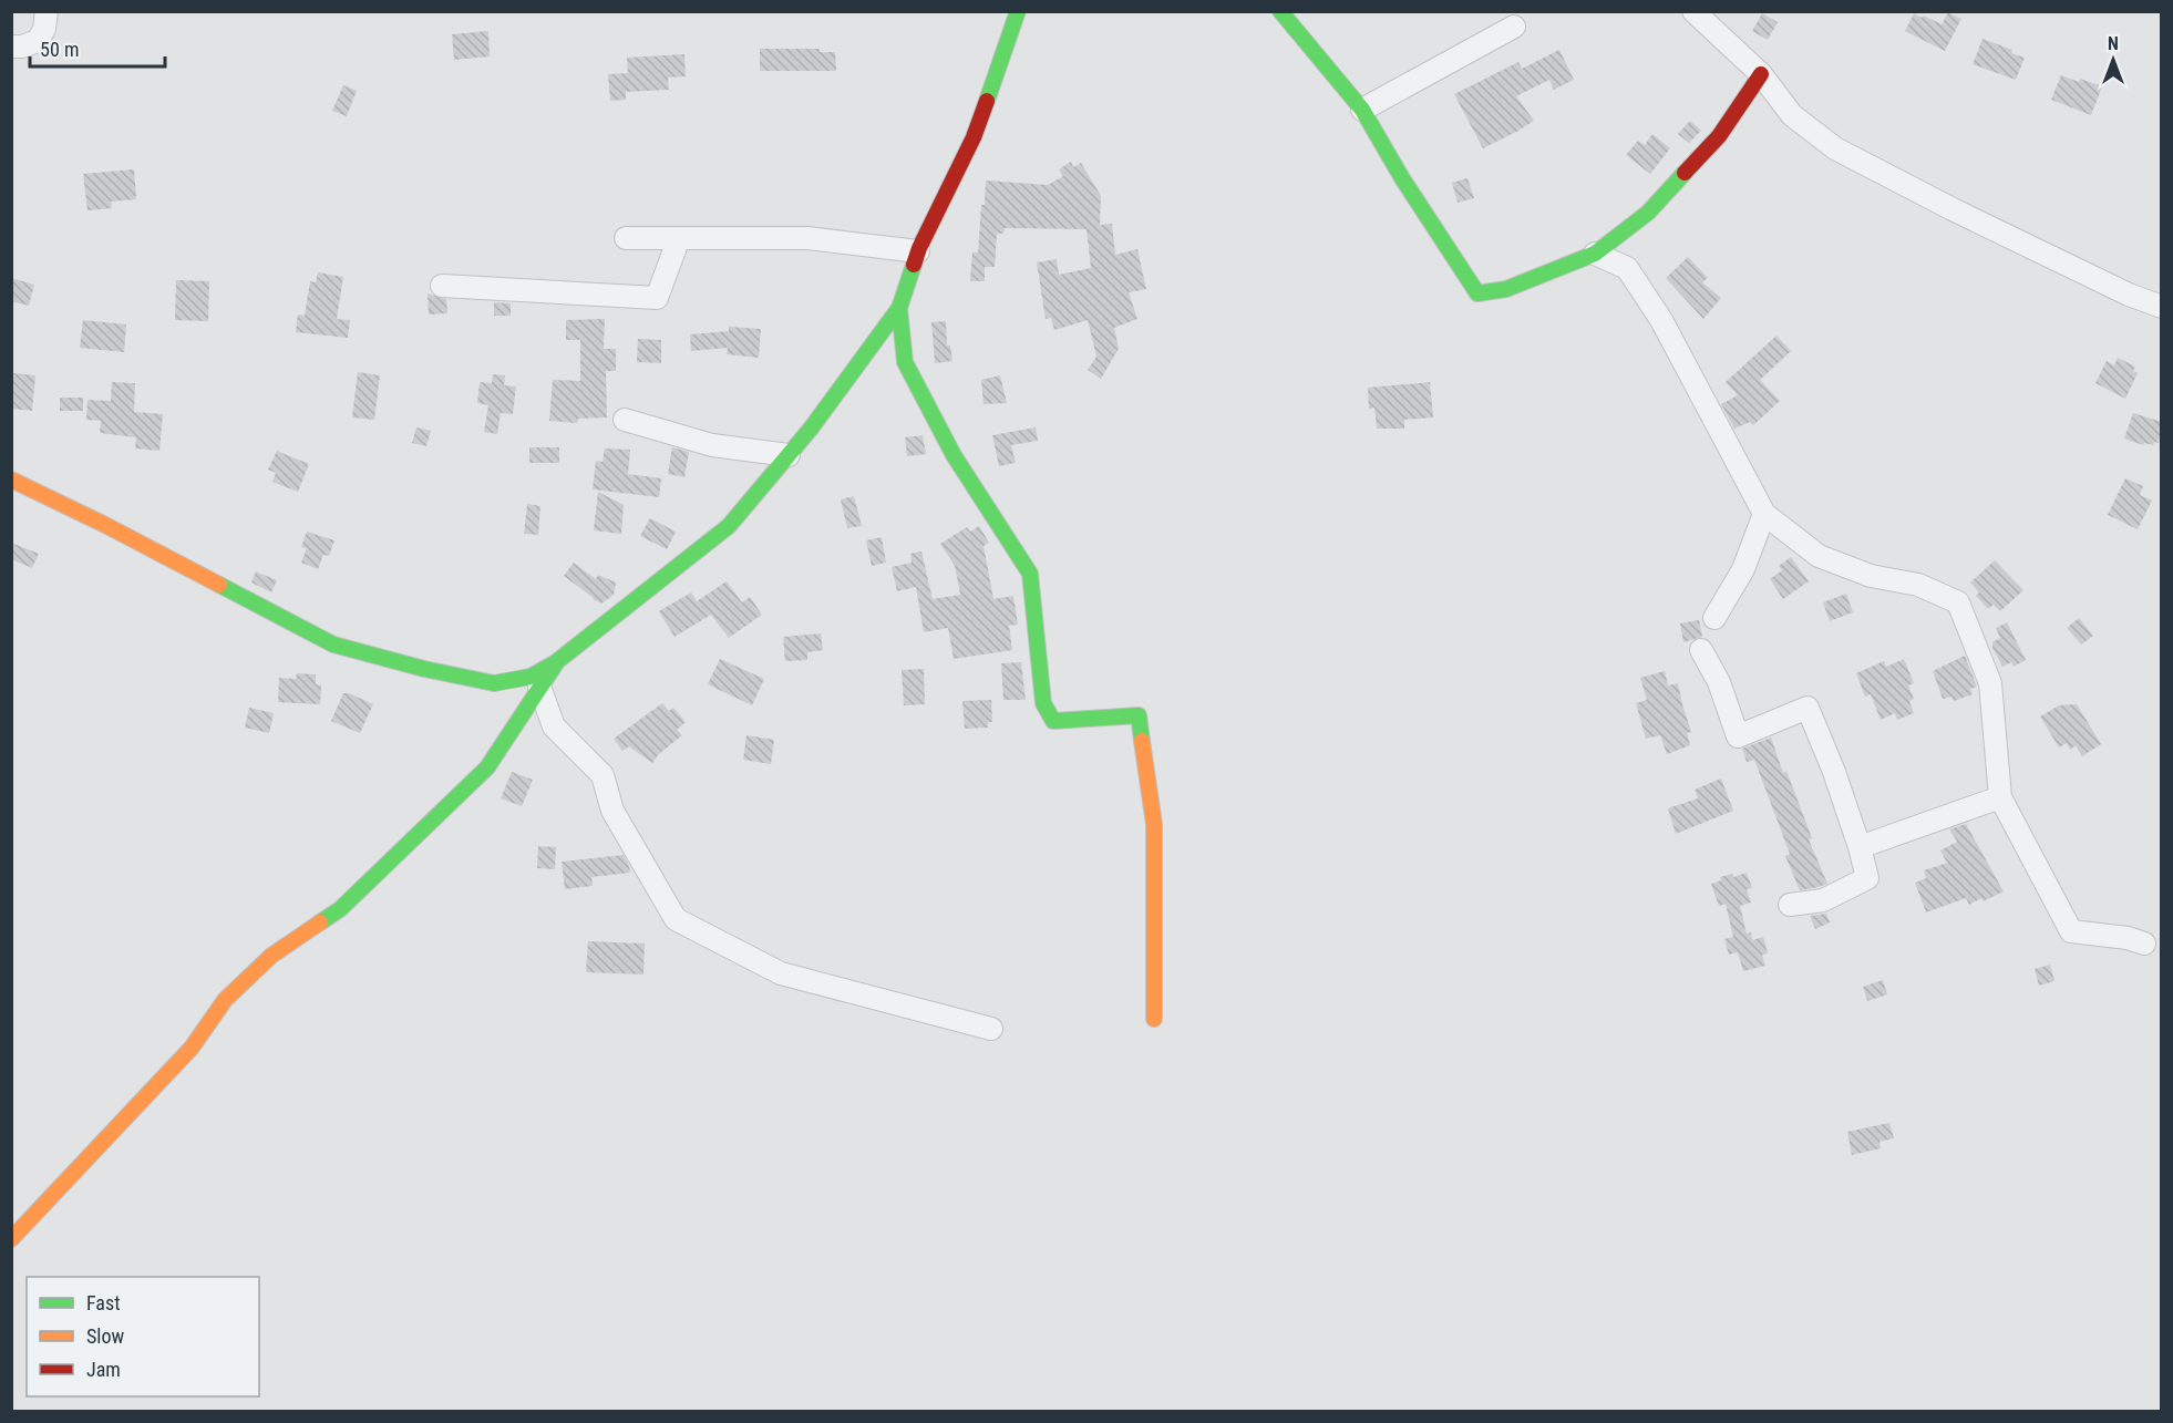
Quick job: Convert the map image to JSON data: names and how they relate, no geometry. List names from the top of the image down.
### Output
{
  "legend": ["Fast", "Slow", "Jam"],
  "scale_bar": "50 m",
  "north": "top"
}
